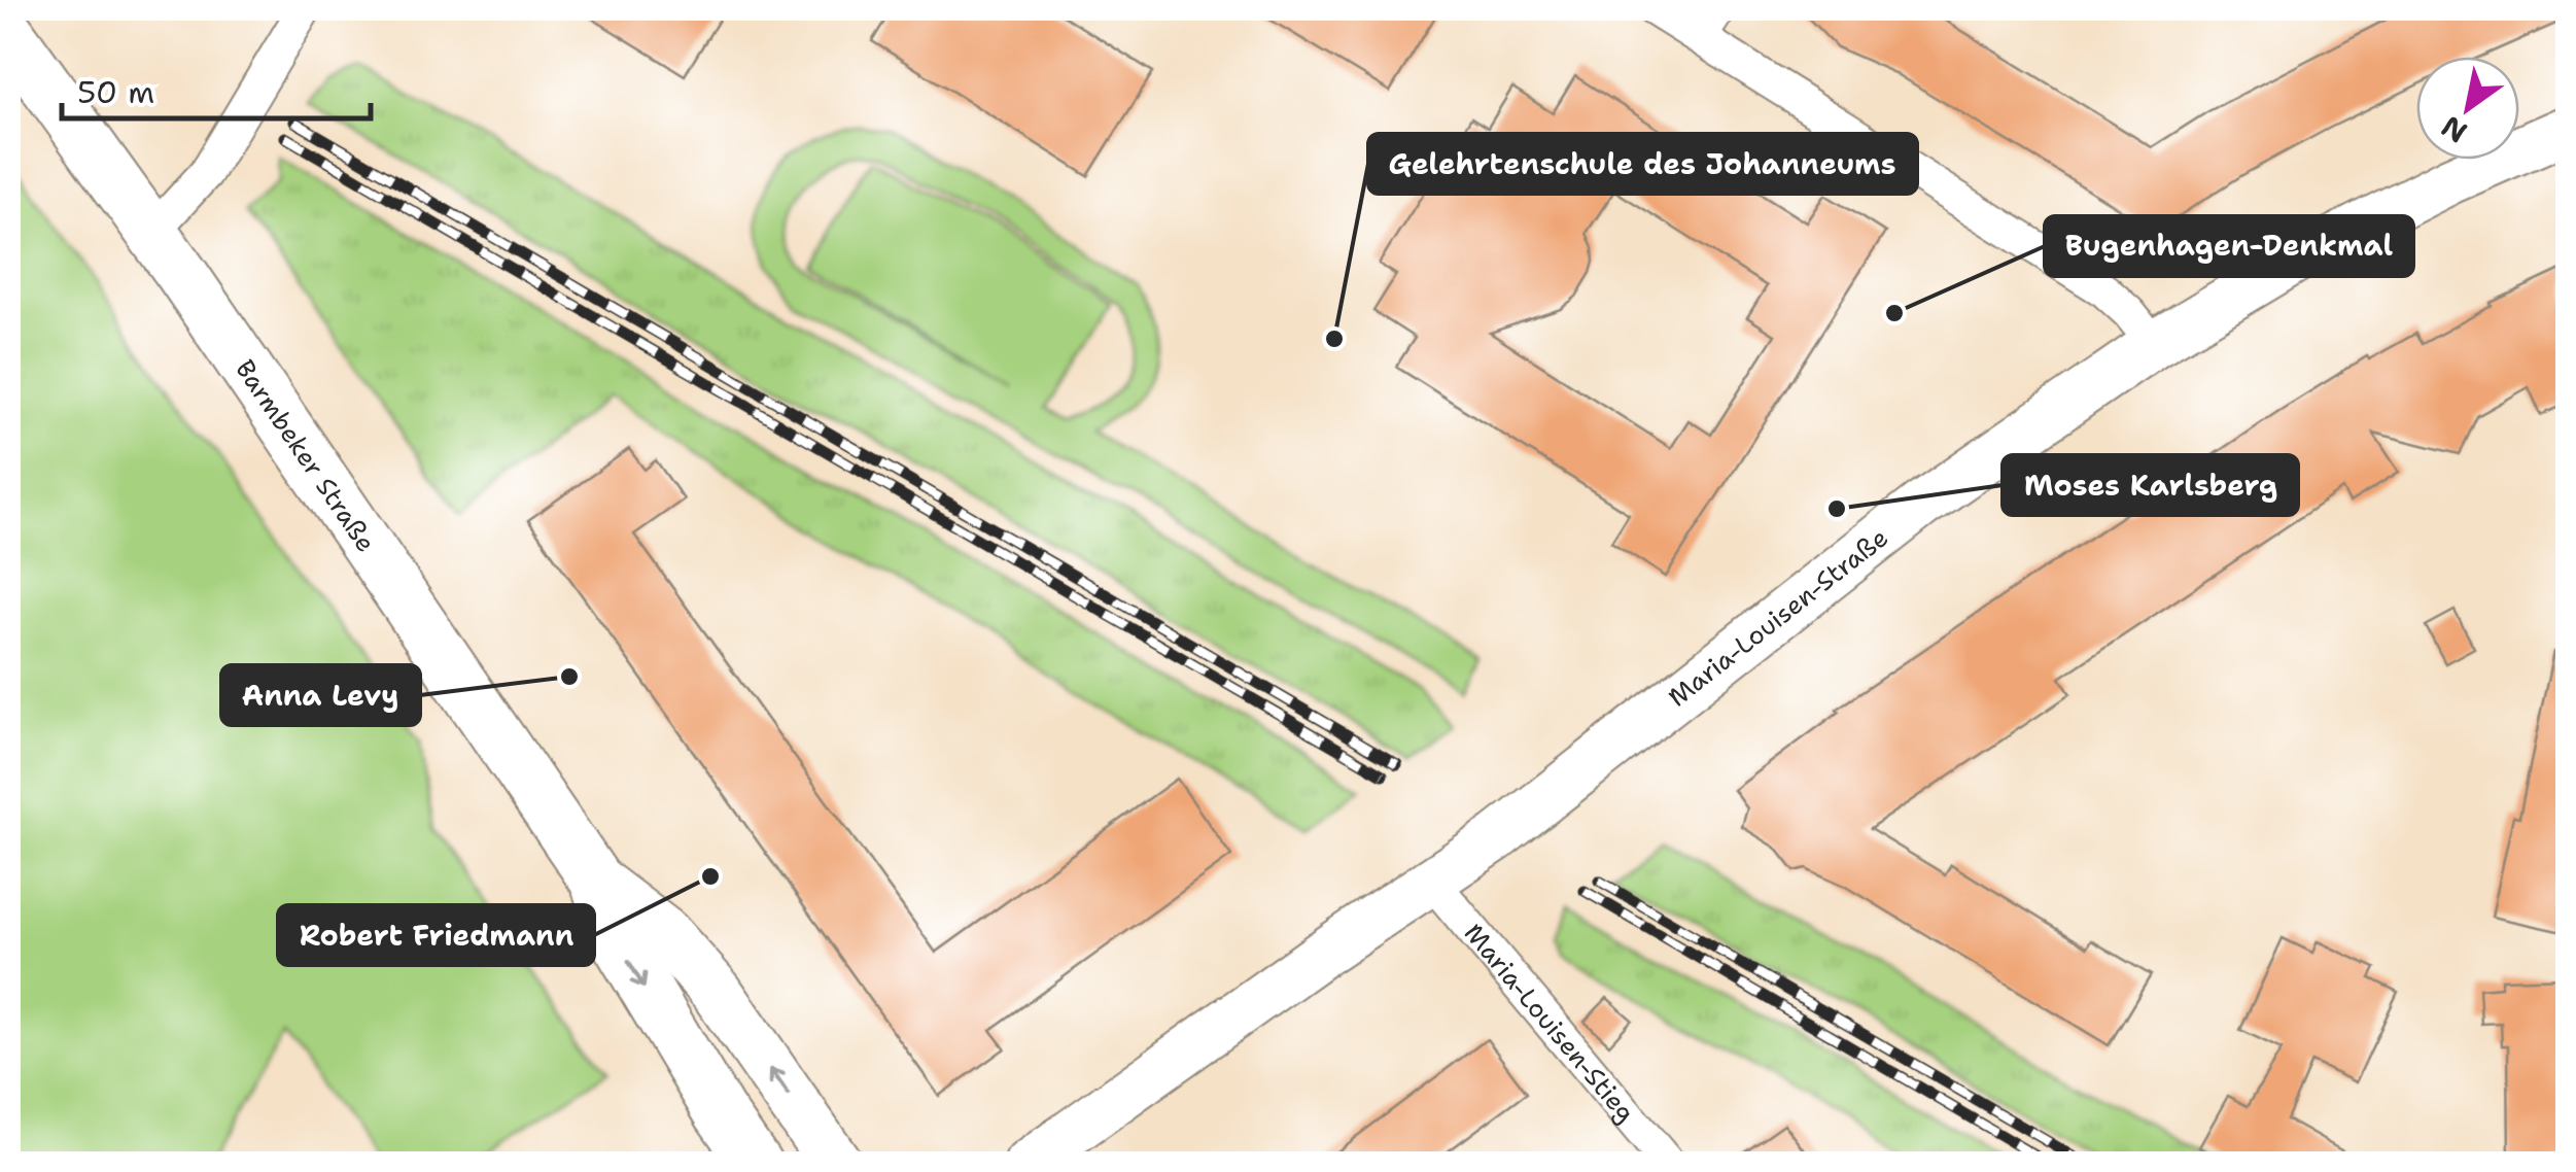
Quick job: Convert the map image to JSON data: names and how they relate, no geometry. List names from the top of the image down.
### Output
{
  "streets": {
    "main road": ["Barmbeker Straße", "Maria-Louisen-Straße"],
    "street": ["Maria-Louisen-Stieg"]
  },
  "crossings": [
    ["Maria-Louisen-Straße", "Maria-Louisen-Stieg"]
  ],
  "places": [
    "Bugenhagen-Denkmal",
    "Gelehrtenschule des Johanneums",
    "Moses Karlsberg",
    "Anna Levy",
    "Robert Friedmann"
  ],
  "scale_bar": "50 m",
  "north": "bottom left"
}
